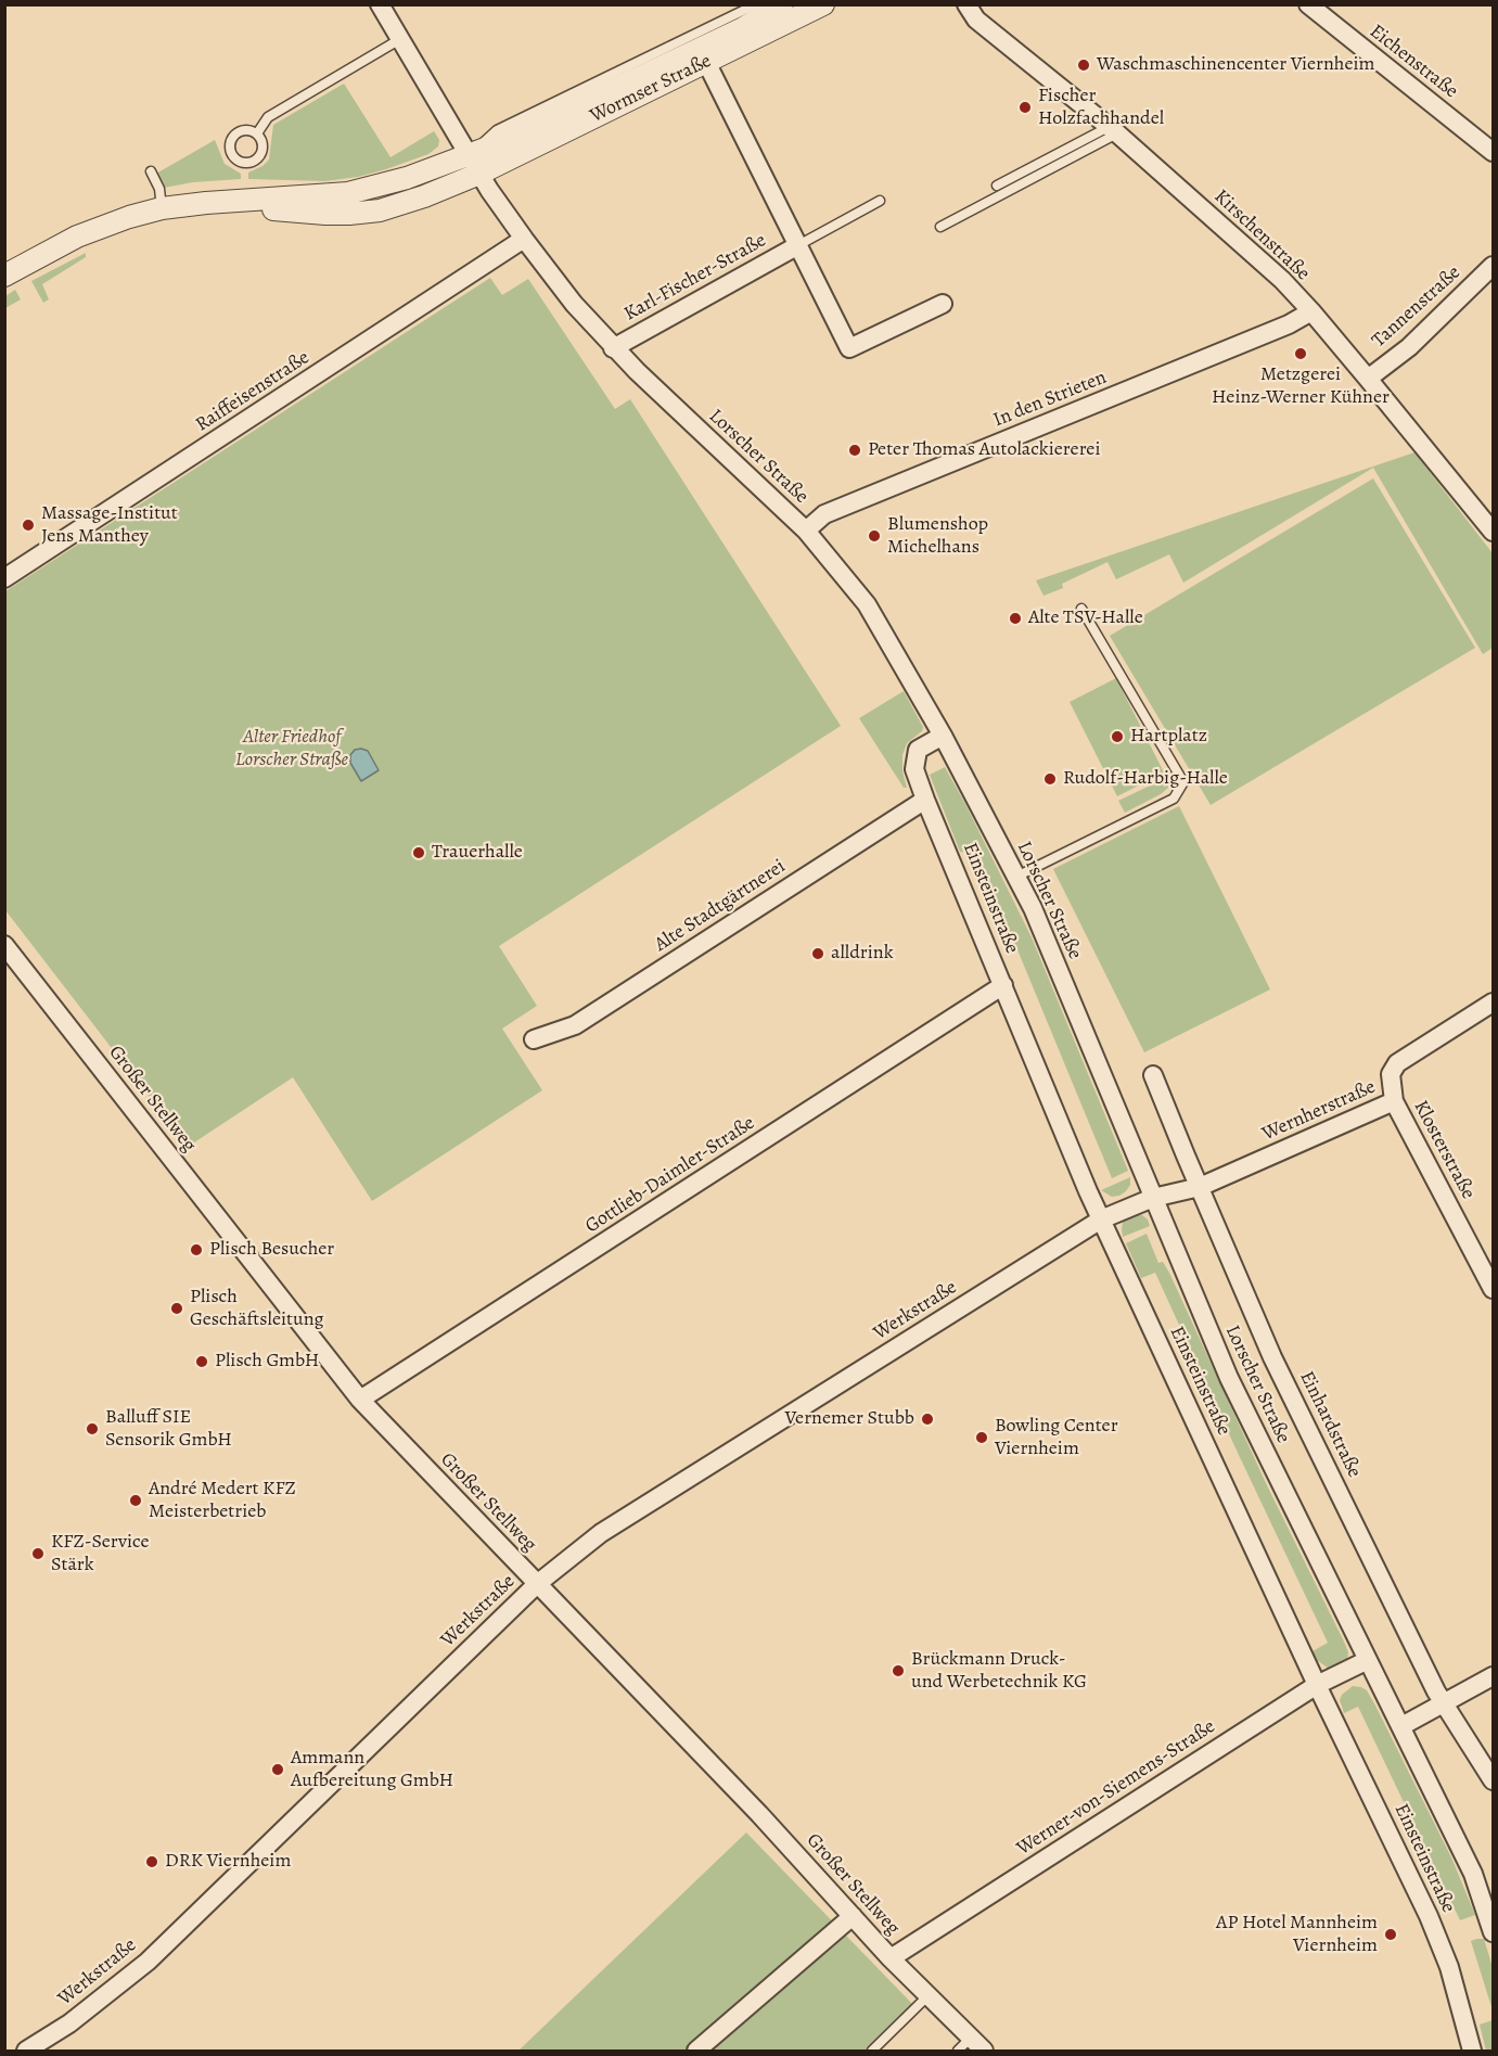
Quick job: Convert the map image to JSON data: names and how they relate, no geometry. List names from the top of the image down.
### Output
{
  "streets": {
    "street": [
      "Eichenstraße",
      "Wormser Straße",
      "Kirschenstraße",
      "Karl-Fischer-Straße",
      "Tannenstraße",
      "Raiffeisenstraße",
      "In den Strieten",
      "Lorscher Straße",
      "Einsteinstraße",
      "Alte Stadtgärtnerei",
      "Großer Stellweg",
      "Wernherstraße",
      "Klosterstraße",
      "Gottlieb-Daimler-Straße",
      "Werkstraße",
      "Einhardstraße",
      "Werner-von-Siemens-Straße"
    ]
  },
  "crossings": [
    ["Wormser Straße", "Karl-Fischer-Straße"],
    ["Wormser Straße", "Lorscher Straße"],
    ["Kirschenstraße", "Tannenstraße"],
    ["Kirschenstraße", "In den Strieten"],
    ["Karl-Fischer-Straße", "Lorscher Straße"],
    ["Raiffeisenstraße", "Lorscher Straße"],
    ["In den Strieten", "Lorscher Straße"],
    ["Lorscher Straße", "Einsteinstraße"],
    ["Lorscher Straße", "Wernherstraße"],
    ["Lorscher Straße", "Werkstraße"],
    ["Lorscher Straße", "Werner-von-Siemens-Straße"],
    ["Einsteinstraße", "Alte Stadtgärtnerei"],
    ["Einsteinstraße", "Gottlieb-Daimler-Straße"],
    ["Einsteinstraße", "Werkstraße"],
    ["Einsteinstraße", "Werner-von-Siemens-Straße"],
    ["Großer Stellweg", "Gottlieb-Daimler-Straße"],
    ["Großer Stellweg", "Werkstraße"],
    ["Großer Stellweg", "Werner-von-Siemens-Straße"],
    ["Wernherstraße", "Klosterstraße"],
    ["Wernherstraße", "Werkstraße"],
    ["Wernherstraße", "Einhardstraße"]
  ],
  "parks": ["Alter Friedhof Lorscher Straße"],
  "places": [
    "Waschmaschinencenter Viernheim",
    "Fischer Holzfachhandel",
    "Metzgerei Heinz-Werner Kühner",
    "Peter Thomas Autolackiererei",
    "Massage-Institut Jens Manthey",
    "Blumenshop Michelhans",
    "Alte TSV-Halle",
    "Hartplatz",
    "Rudolf-Harbig-Halle",
    "Trauerhalle",
    "alldrink",
    "Plisch Besucher",
    "Plisch Geschäftsleitung",
    "Plisch GmbH",
    "Vernemer Stubb",
    "Balluff SIE Sensorik GmbH",
    "Bowling Center Viernheim",
    "André Medert KFZ Meisterbetrieb",
    "KFZ-Service Stärk",
    "Brückmann Druck- und Werbetechnik KG",
    "Ammann Aufbereitung GmbH",
    "DRK Viernheim",
    "AP Hotel Mannheim Viernheim"
  ]
}
